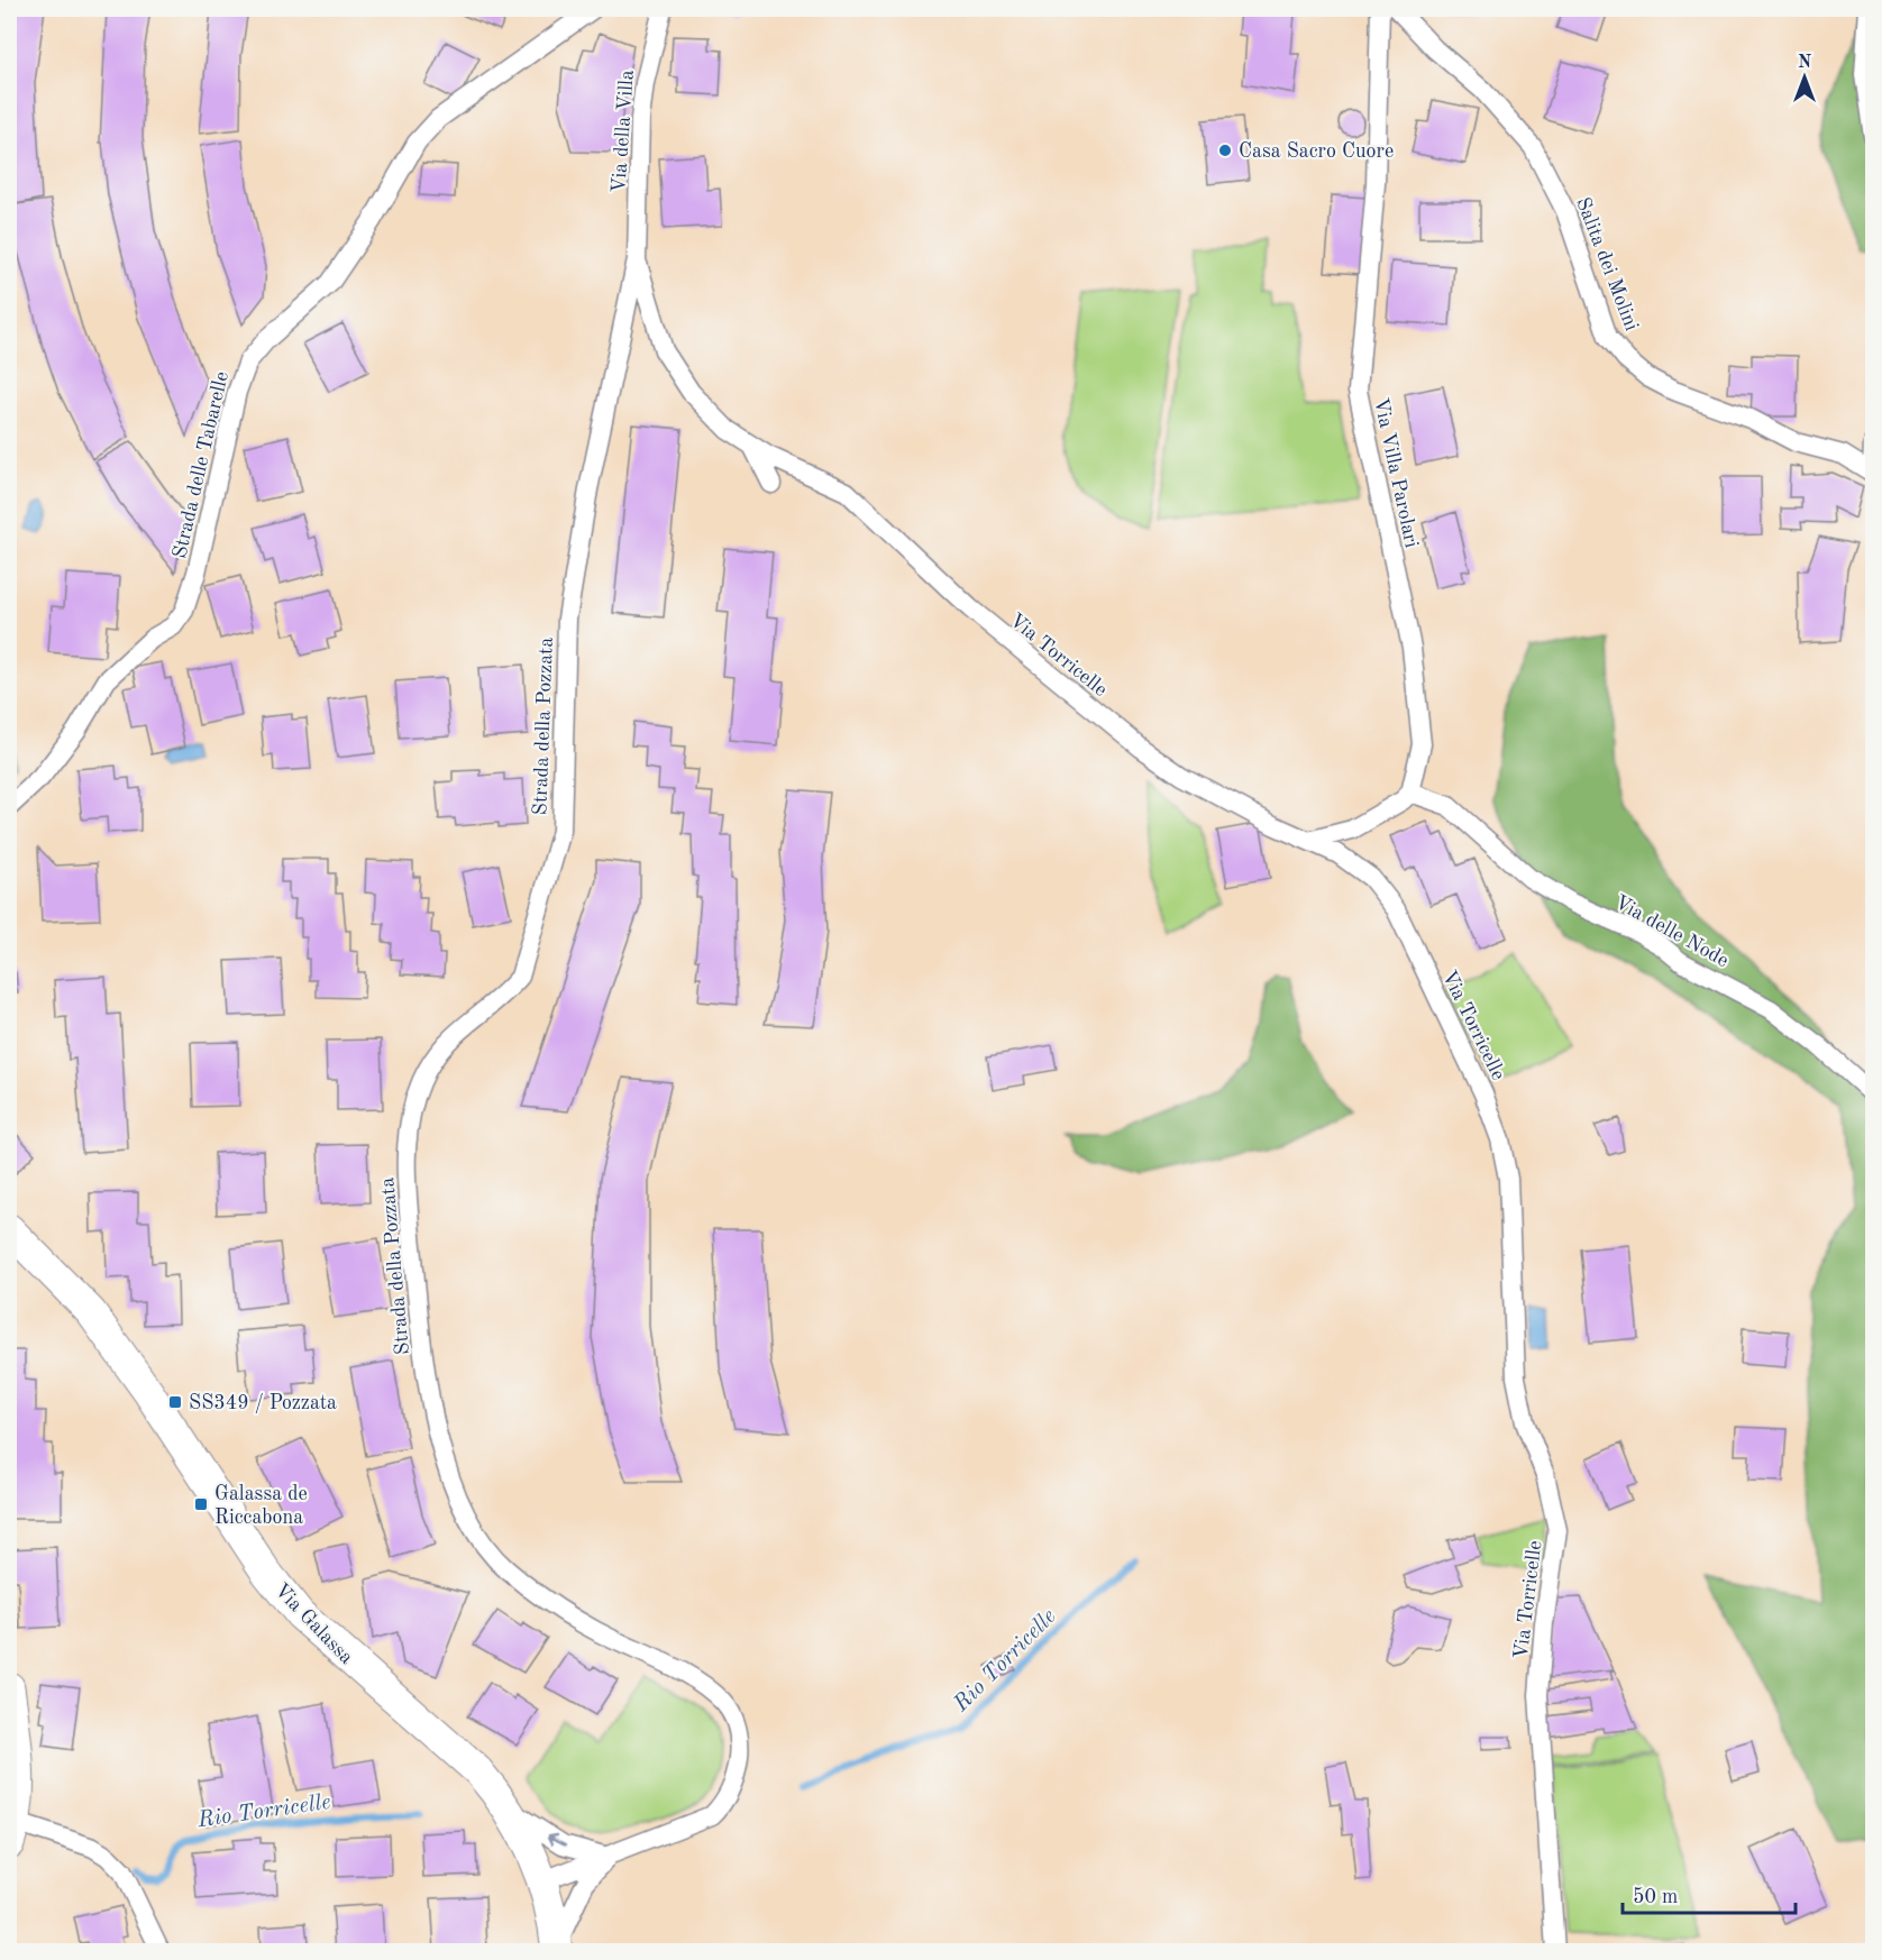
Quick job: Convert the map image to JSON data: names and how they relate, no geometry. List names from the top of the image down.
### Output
{
  "streets": {
    "main road": ["Via Galassa"],
    "street": [
      "Via della Villa",
      "Salita dei Molini",
      "Strada delle Tabarelle",
      "Via Villa Parolari",
      "Via Torricelle",
      "Strada della Pozzata",
      "Via delle Node"
    ]
  },
  "crossings": [
    ["Via della Villa", "Via Torricelle"],
    ["Via della Villa", "Strada della Pozzata"],
    ["Via Villa Parolari", "Via delle Node"],
    ["Via Torricelle", "Strada della Pozzata"],
    ["Strada della Pozzata", "Via Galassa"]
  ],
  "water": ["Rio Torricelle"],
  "places": {
    "other": ["Casa Sacro Cuore"],
    "transit": ["SS349 / Pozzata", "Galassa de Riccabona"]
  },
  "scale_bar": "50 m",
  "north": "top"
}
